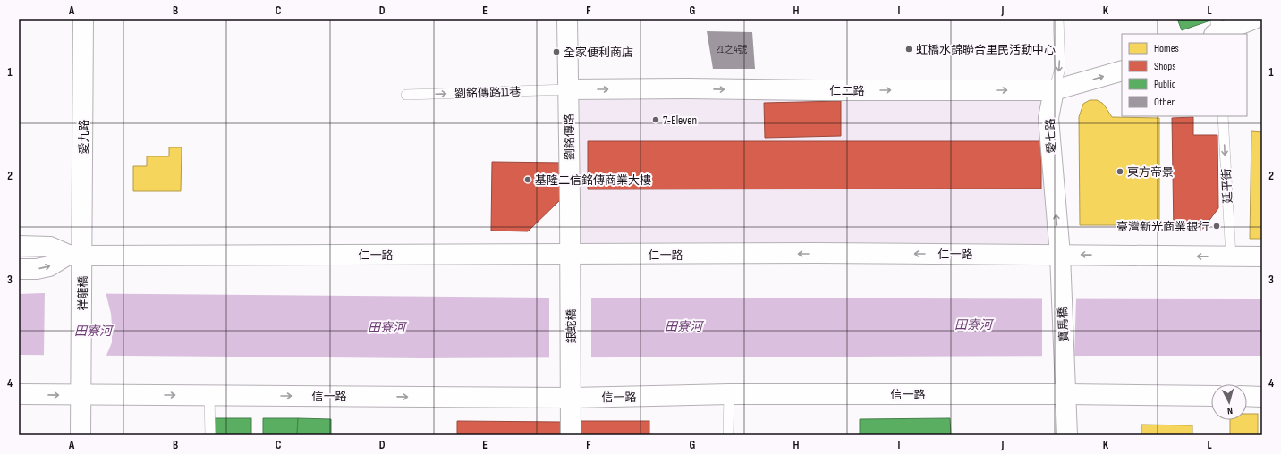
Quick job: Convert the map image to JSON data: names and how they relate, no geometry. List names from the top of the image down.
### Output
{
  "streets": {
    "street": [
      "仁二路",
      "愛七路",
      "愛九路",
      "劉銘傳路",
      "仁一路",
      "祥龍橋",
      "寶馬橋",
      "銀蛇橋",
      "信一路"
    ],
    "lane": ["劉銘傳路11巷", "延平街"]
  },
  "crossings": [
    ["仁二路", "劉銘傳路11巷"],
    ["仁二路", "愛七路"],
    ["仁二路", "劉銘傳路"],
    ["劉銘傳路11巷", "劉銘傳路"],
    ["愛七路", "仁一路"],
    ["愛七路", "寶馬橋"],
    ["愛九路", "仁一路"],
    ["愛九路", "祥龍橋"],
    ["劉銘傳路", "仁一路"],
    ["劉銘傳路", "銀蛇橋"],
    ["延平街", "仁一路"],
    ["仁一路", "祥龍橋"],
    ["仁一路", "寶馬橋"],
    ["仁一路", "銀蛇橋"],
    ["祥龍橋", "信一路"],
    ["寶馬橋", "信一路"],
    ["銀蛇橋", "信一路"]
  ],
  "one_way": [
    "仁二路",
    "劉銘傳路11巷",
    "延平街",
    "仁一路",
    "信一路"
  ],
  "water": ["田寮河"],
  "places": [
    "虹橋水錦聯合里民活動中心",
    "全家便利商店",
    "7-Eleven",
    "東方帝景",
    "基隆二信銘傳商業大樓",
    "臺灣新光商業銀行"
  ],
  "house_numbers": ["21之4號"],
  "legend": [
    "Homes",
    "Shops",
    "Public",
    "Other"
  ],
  "north": "bottom",
  "grid": {
    "columns": [
      "A",
      "B",
      "C",
      "D",
      "E",
      "F",
      "G",
      "H",
      "I",
      "J",
      "K",
      "L"
    ],
    "rows": [
      "1",
      "2",
      "3",
      "4"
    ]
  }
}
